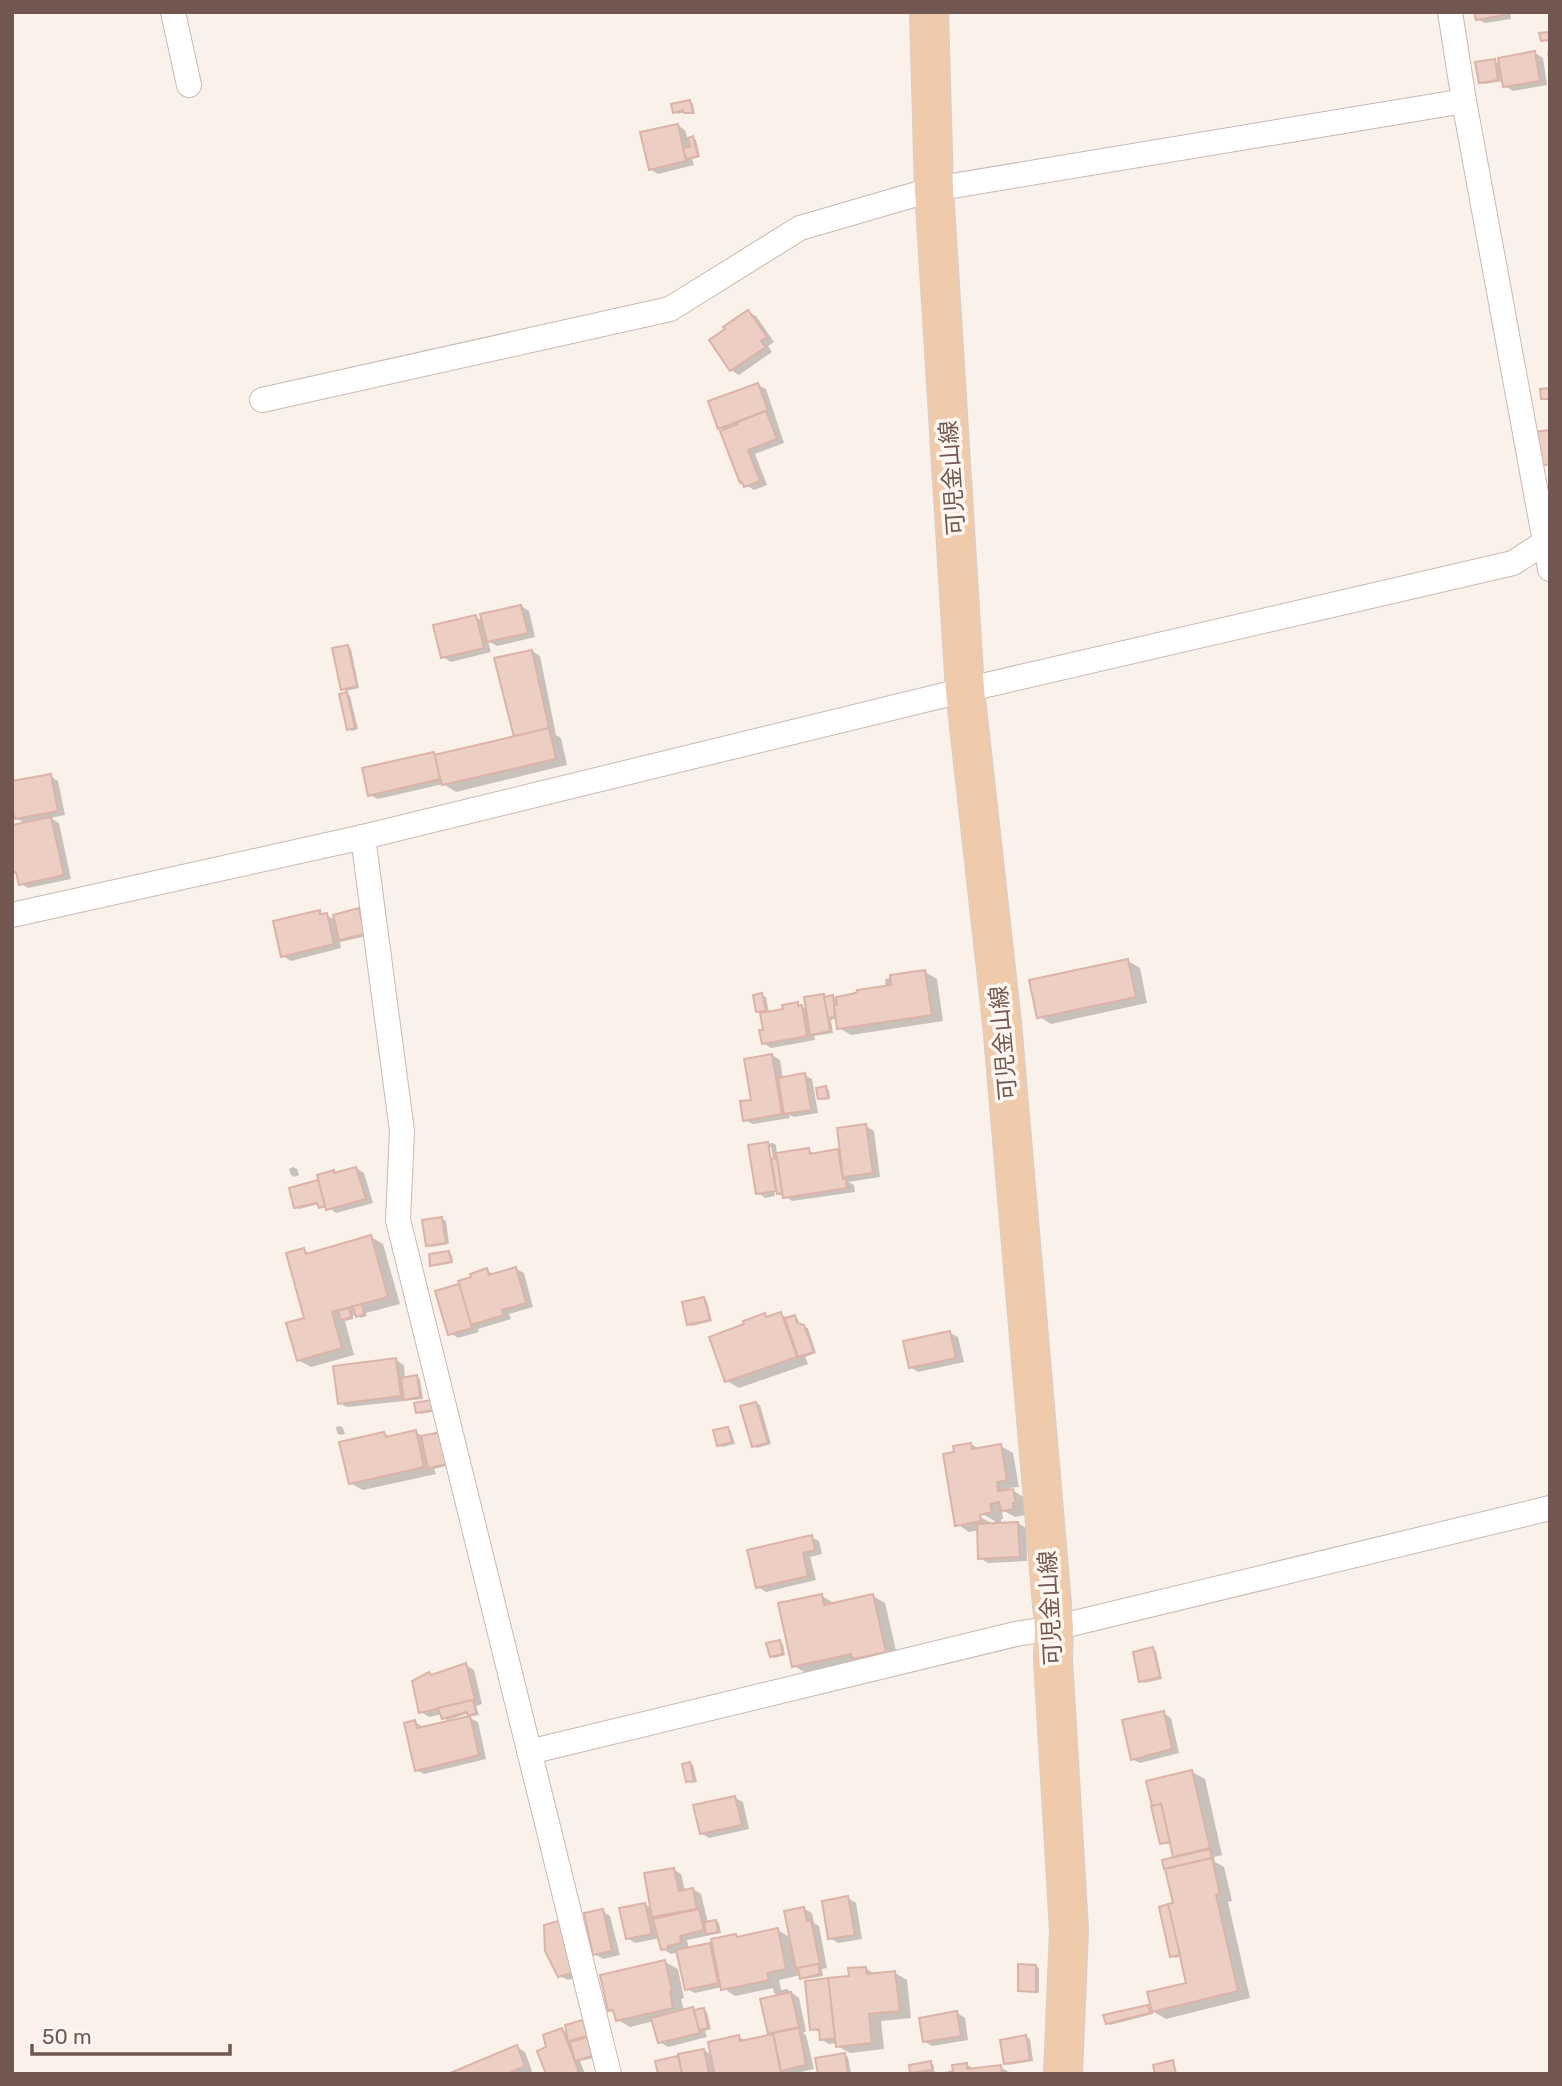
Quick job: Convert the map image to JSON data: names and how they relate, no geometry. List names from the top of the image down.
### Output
{
  "streets": {
    "main road": ["可児金山線"]
  },
  "scale_bar": "50 m"
}
